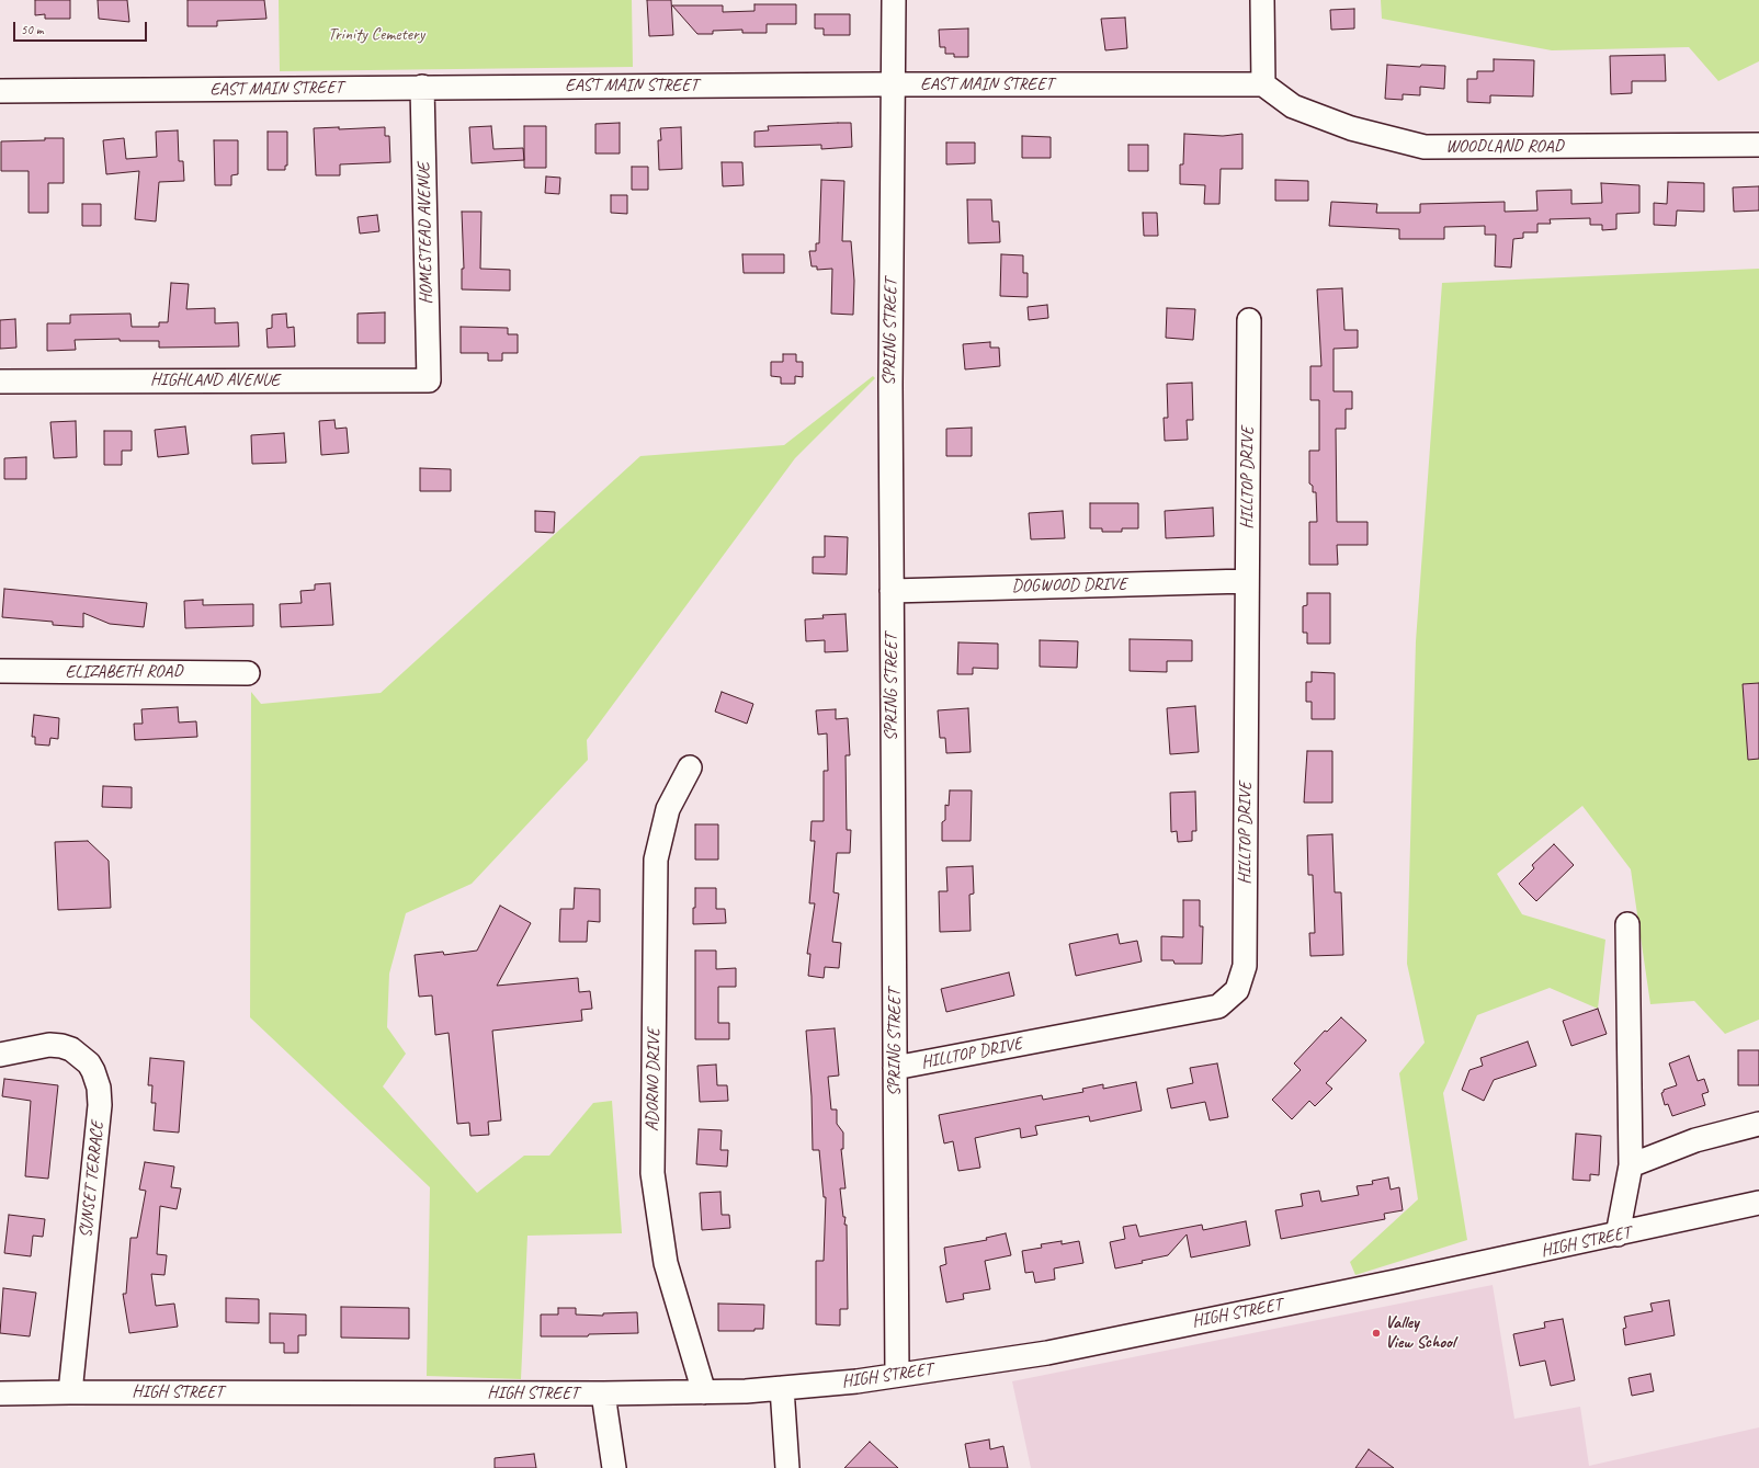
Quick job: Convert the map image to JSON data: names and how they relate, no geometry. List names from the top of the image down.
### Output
{
  "streets": {
    "street": [
      "EAST MAIN STREET",
      "WOODLAND ROAD",
      "HOMESTEAD AVENUE",
      "SPRING STREET",
      "HIGHLAND AVENUE",
      "HILLTOP DRIVE",
      "DOGWOOD DRIVE",
      "ELIZABETH ROAD",
      "ADORNO DRIVE",
      "SUNSET TERRACE",
      "HIGH STREET"
    ]
  },
  "crossings": [
    ["EAST MAIN STREET", "WOODLAND ROAD"],
    ["EAST MAIN STREET", "HOMESTEAD AVENUE"],
    ["EAST MAIN STREET", "SPRING STREET"],
    ["HOMESTEAD AVENUE", "HIGHLAND AVENUE"],
    ["SPRING STREET", "HILLTOP DRIVE"],
    ["SPRING STREET", "DOGWOOD DRIVE"],
    ["SPRING STREET", "HIGH STREET"],
    ["HILLTOP DRIVE", "DOGWOOD DRIVE"],
    ["ADORNO DRIVE", "HIGH STREET"],
    ["SUNSET TERRACE", "HIGH STREET"]
  ],
  "parks": ["Trinity Cemetery"],
  "places": ["Valley View School"],
  "scale_bar": "50 m"
}
